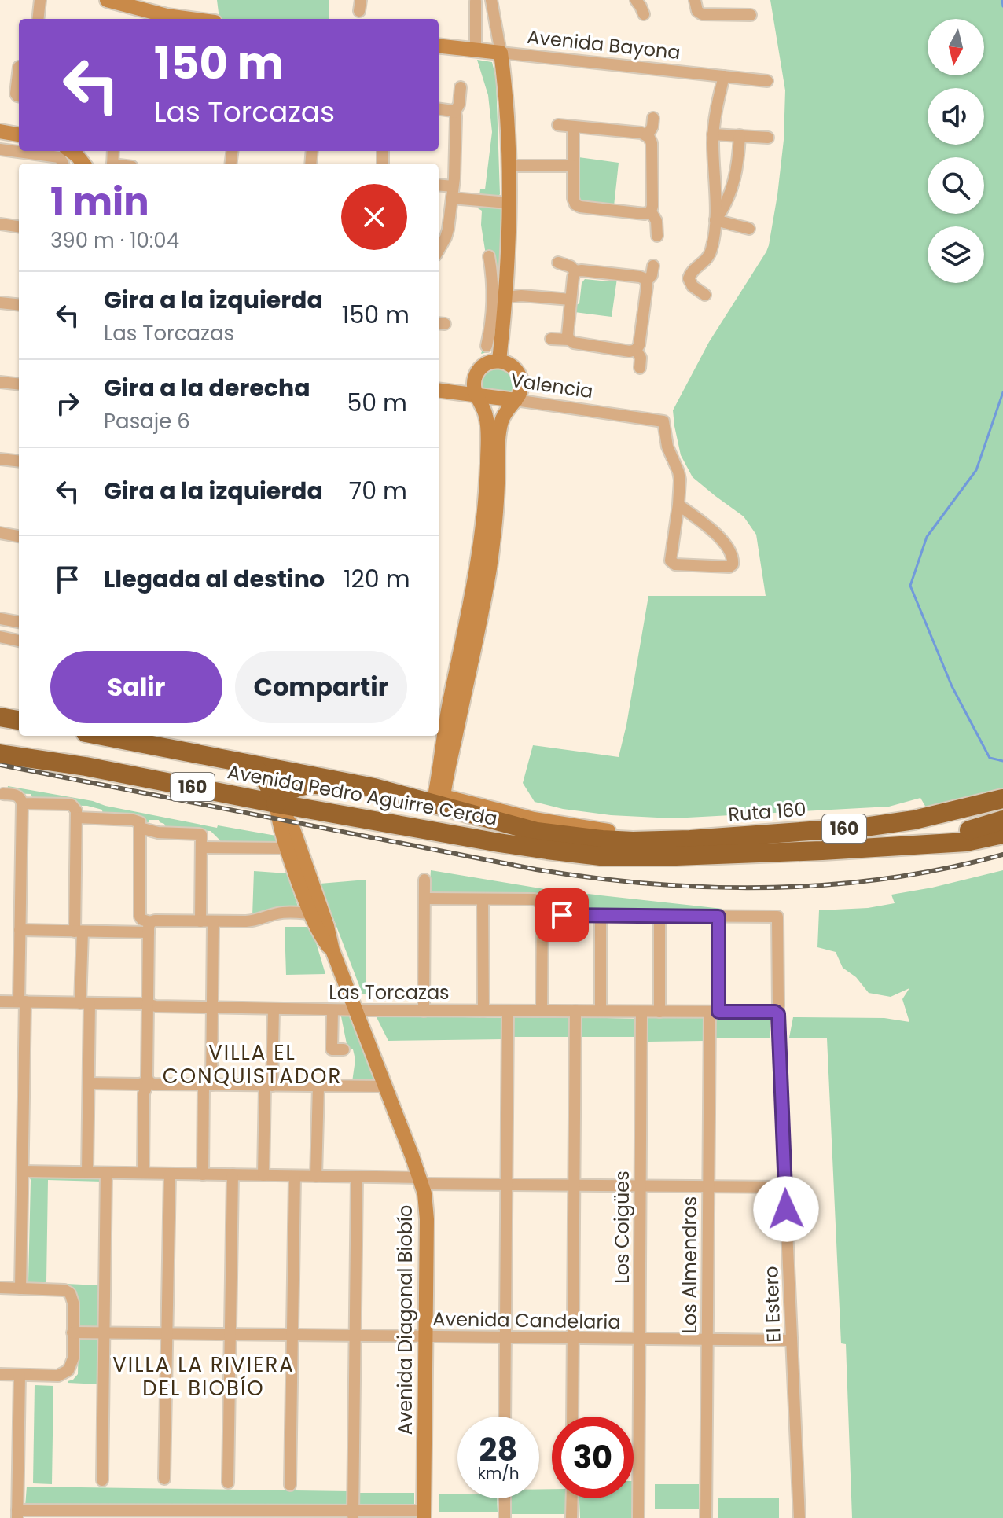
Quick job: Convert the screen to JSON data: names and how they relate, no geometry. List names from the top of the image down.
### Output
{
  "streets": {
    "highway": ["160", "Avenida Pedro Aguirre Cerda", "Ruta 160"],
    "main road": ["Avenida Bayona", "Valencia", "Avenida Diagonal Biobío"],
    "street": [
      "Las Torcazas",
      "Los Coigües",
      "Los Almendros",
      "El Estero",
      "Avenida Candelaria"
    ]
  },
  "crossings": [
    ["Avenida Pedro Aguirre Cerda", "Ruta 160"],
    ["Avenida Pedro Aguirre Cerda", "Avenida Diagonal Biobío"],
    ["Las Torcazas", "Los Coigües"],
    ["Las Torcazas", "Los Almendros"],
    ["Las Torcazas", "El Estero"],
    ["Las Torcazas", "Avenida Diagonal Biobío"],
    ["Los Coigües", "Avenida Candelaria"],
    ["Los Almendros", "El Estero"],
    ["Los Almendros", "Avenida Candelaria"],
    ["El Estero", "Avenida Candelaria"],
    ["Avenida Diagonal Biobío", "Avenida Candelaria"]
  ],
  "districts": ["VILLA EL CONQUISTADOR", "VILLA LA RIVIERA DEL BIOBÍO"],
  "north": "bottom",
  "page": {
    "turn": ["150 m", "Las Torcazas"],
    "heading": ["1 min", "390 m · 10:04"],
    "list": [
      {
        "name": "Gira a la izquierda",
        "note": "Las Torcazas",
        "value": "150 m"
      },
      {
        "name": "Gira a la derecha",
        "note": "Pasaje 6",
        "value": "50 m"
      },
      {
        "name": "Gira a la izquierda",
        "value": "70 m"
      },
      {
        "name": "Llegada al destino",
        "value": "120 m"
      }
    ],
    "buttons": ["Salir", "Compartir"],
    "speed": "28 km/h",
    "limit": "30"
  }
}
